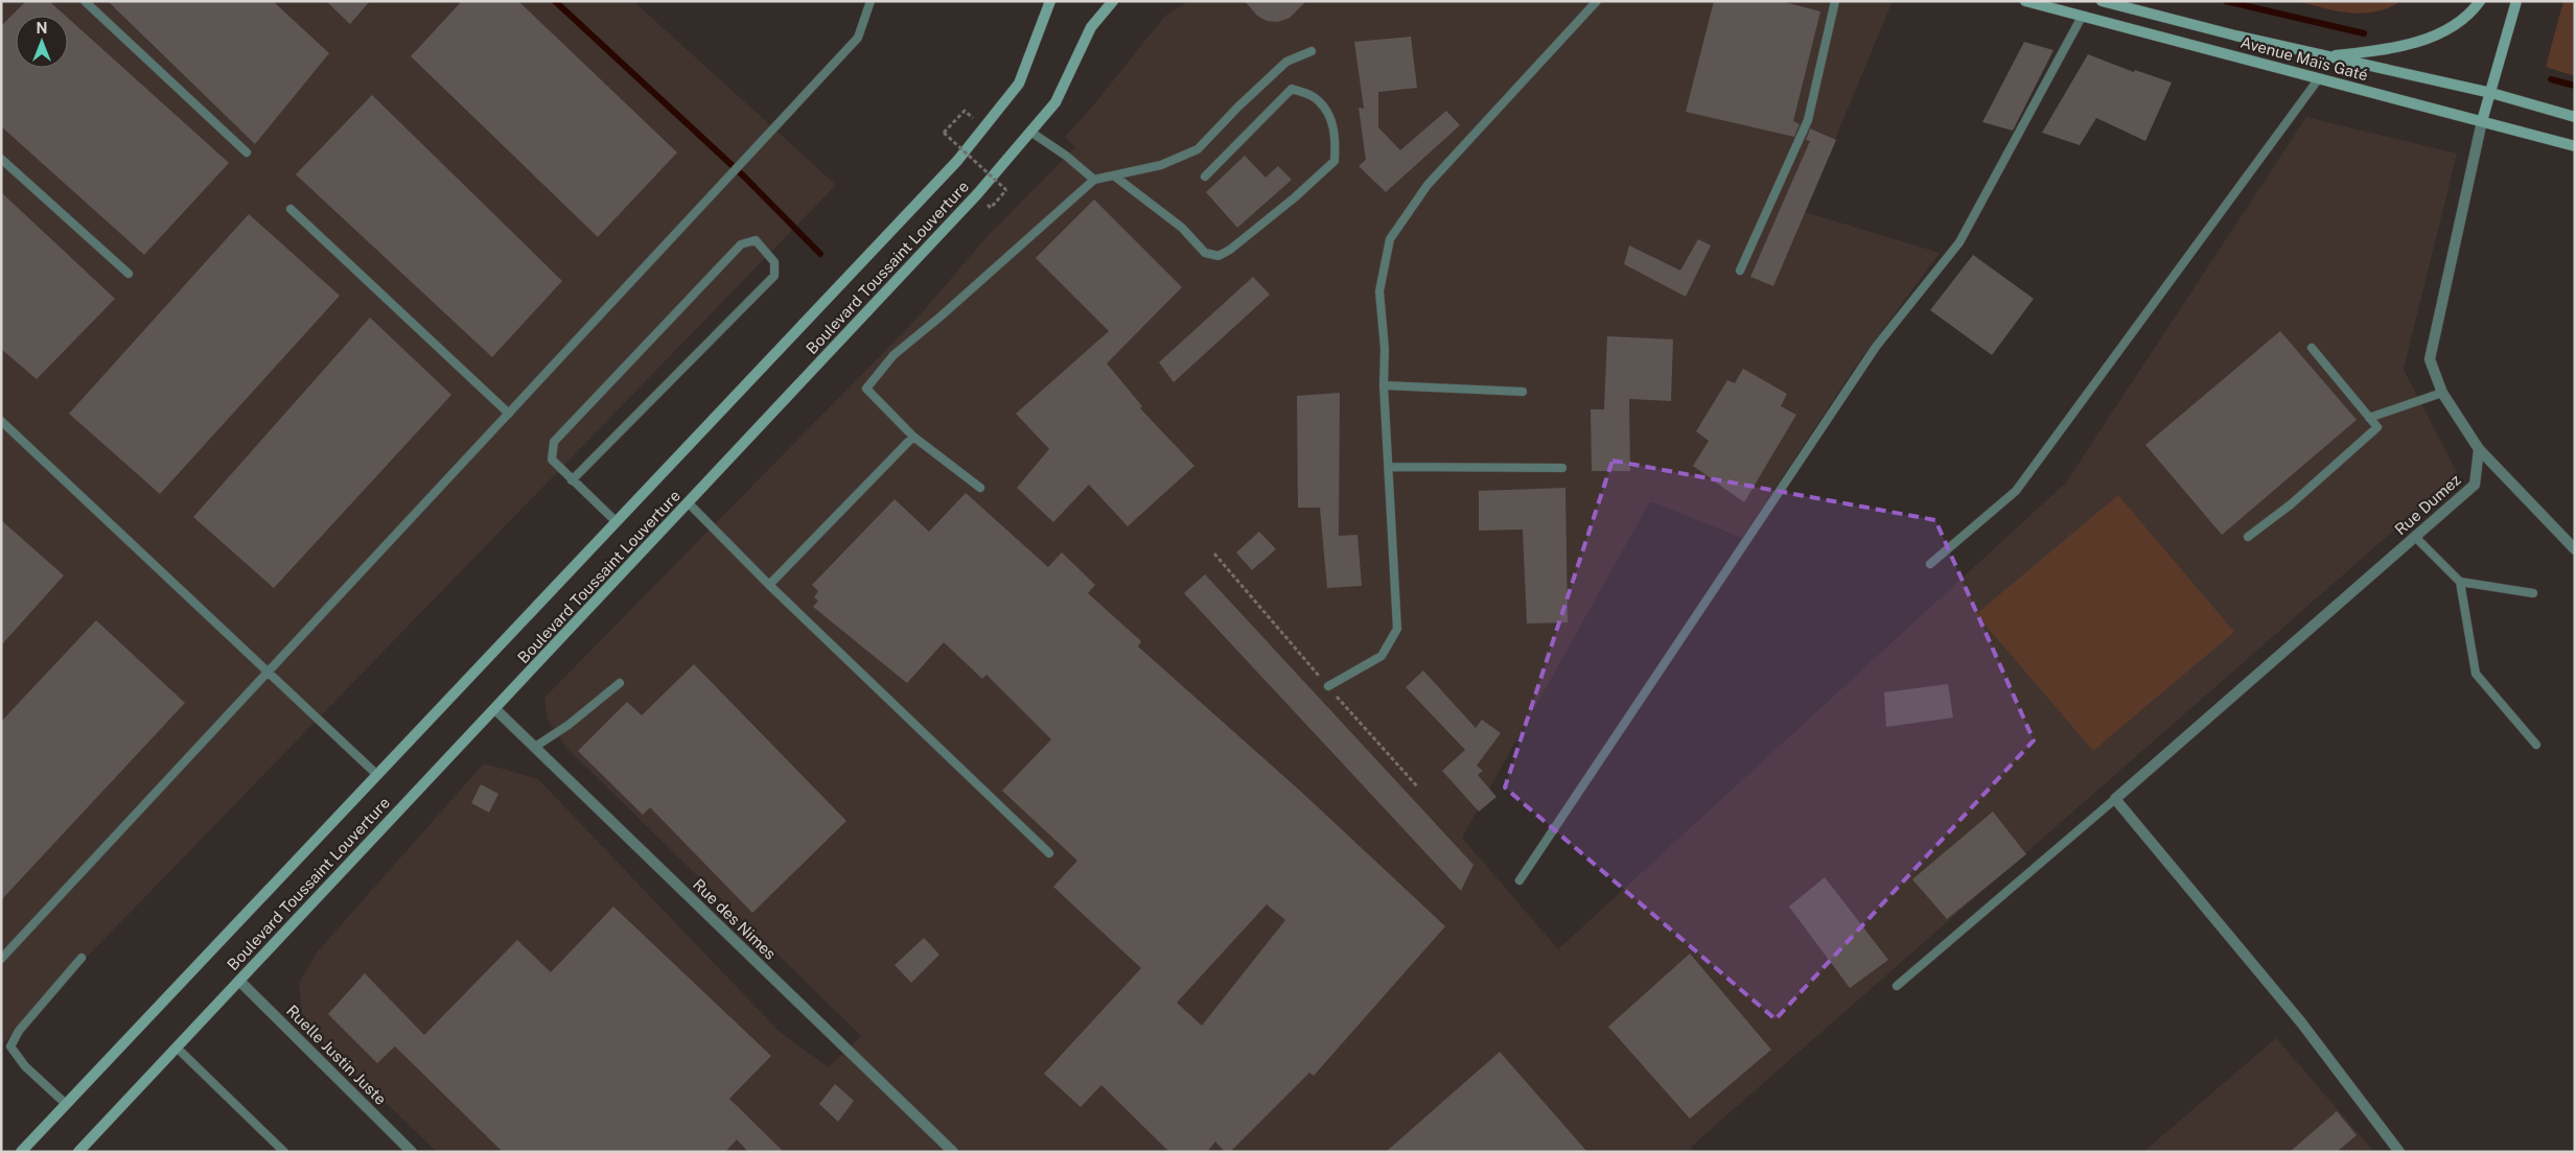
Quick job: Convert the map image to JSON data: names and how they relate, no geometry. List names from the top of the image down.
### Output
{
  "streets": {
    "main road": ["Avenue Maïs Gaté", "Boulevard Toussaint Louverture"],
    "street": ["Rue Dumez", "Rue des Nimes", "Ruelle Justin Juste"]
  },
  "crossings": [
    ["Boulevard Toussaint Louverture", "Rue des Nimes"],
    ["Boulevard Toussaint Louverture", "Ruelle Justin Juste"]
  ],
  "north": "top"
}
